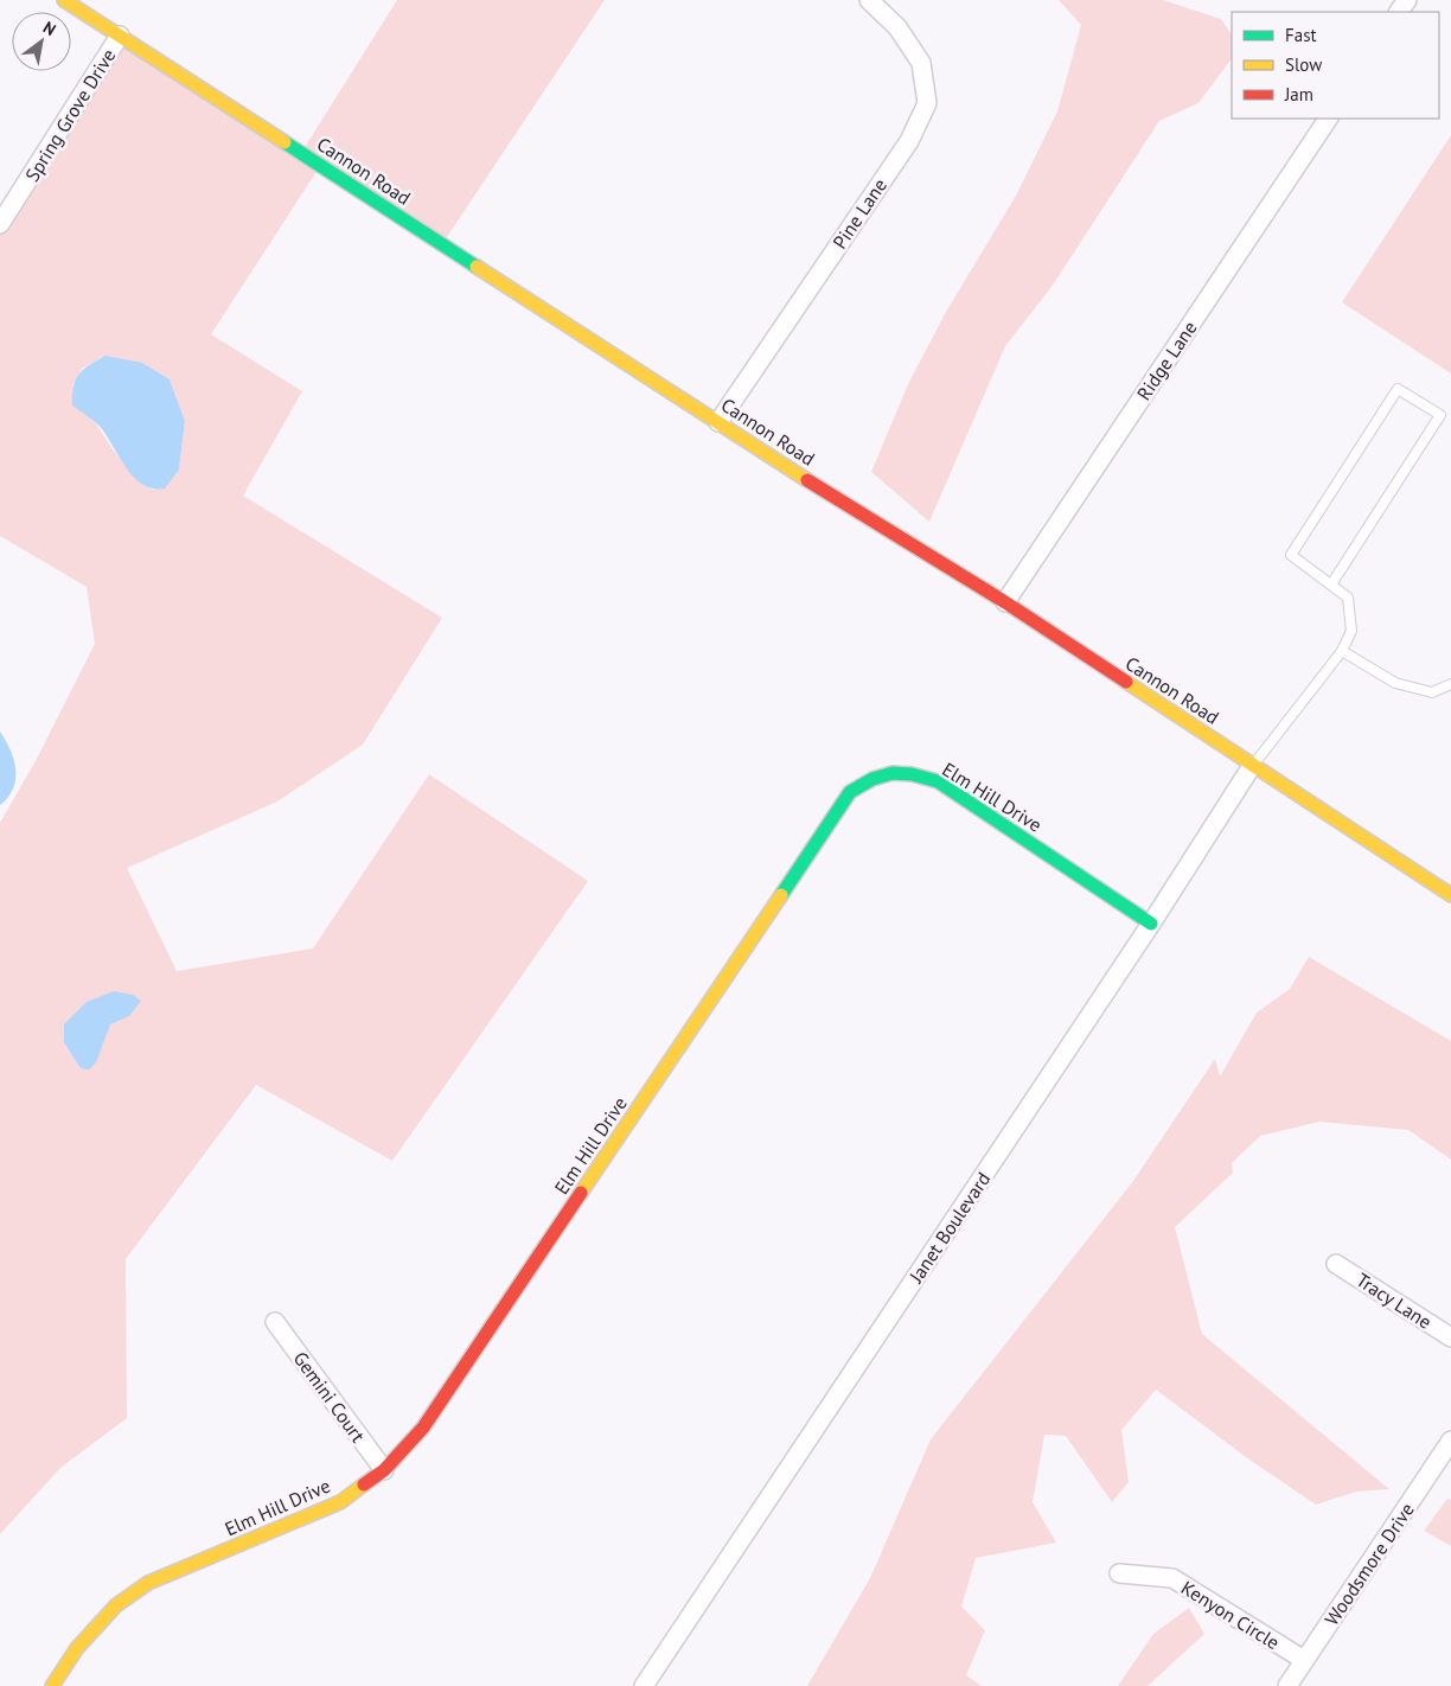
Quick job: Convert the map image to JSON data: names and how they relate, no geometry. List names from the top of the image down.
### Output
{
  "streets": {
    "main road": ["Cannon Road", "Elm Hill Drive"],
    "street": [
      "Spring Grove Drive",
      "Pine Lane",
      "Ridge Lane",
      "Janet Boulevard",
      "Tracy Lane",
      "Gemini Court",
      "Woodsmore Drive",
      "Kenyon Circle"
    ]
  },
  "crossings": [
    ["Spring Grove Drive", "Cannon Road"],
    ["Cannon Road", "Pine Lane"],
    ["Cannon Road", "Ridge Lane"],
    ["Cannon Road", "Janet Boulevard"],
    ["Elm Hill Drive", "Janet Boulevard"],
    ["Elm Hill Drive", "Gemini Court"],
    ["Woodsmore Drive", "Kenyon Circle"]
  ],
  "legend": ["Fast", "Slow", "Jam"],
  "north": "top right"
}
